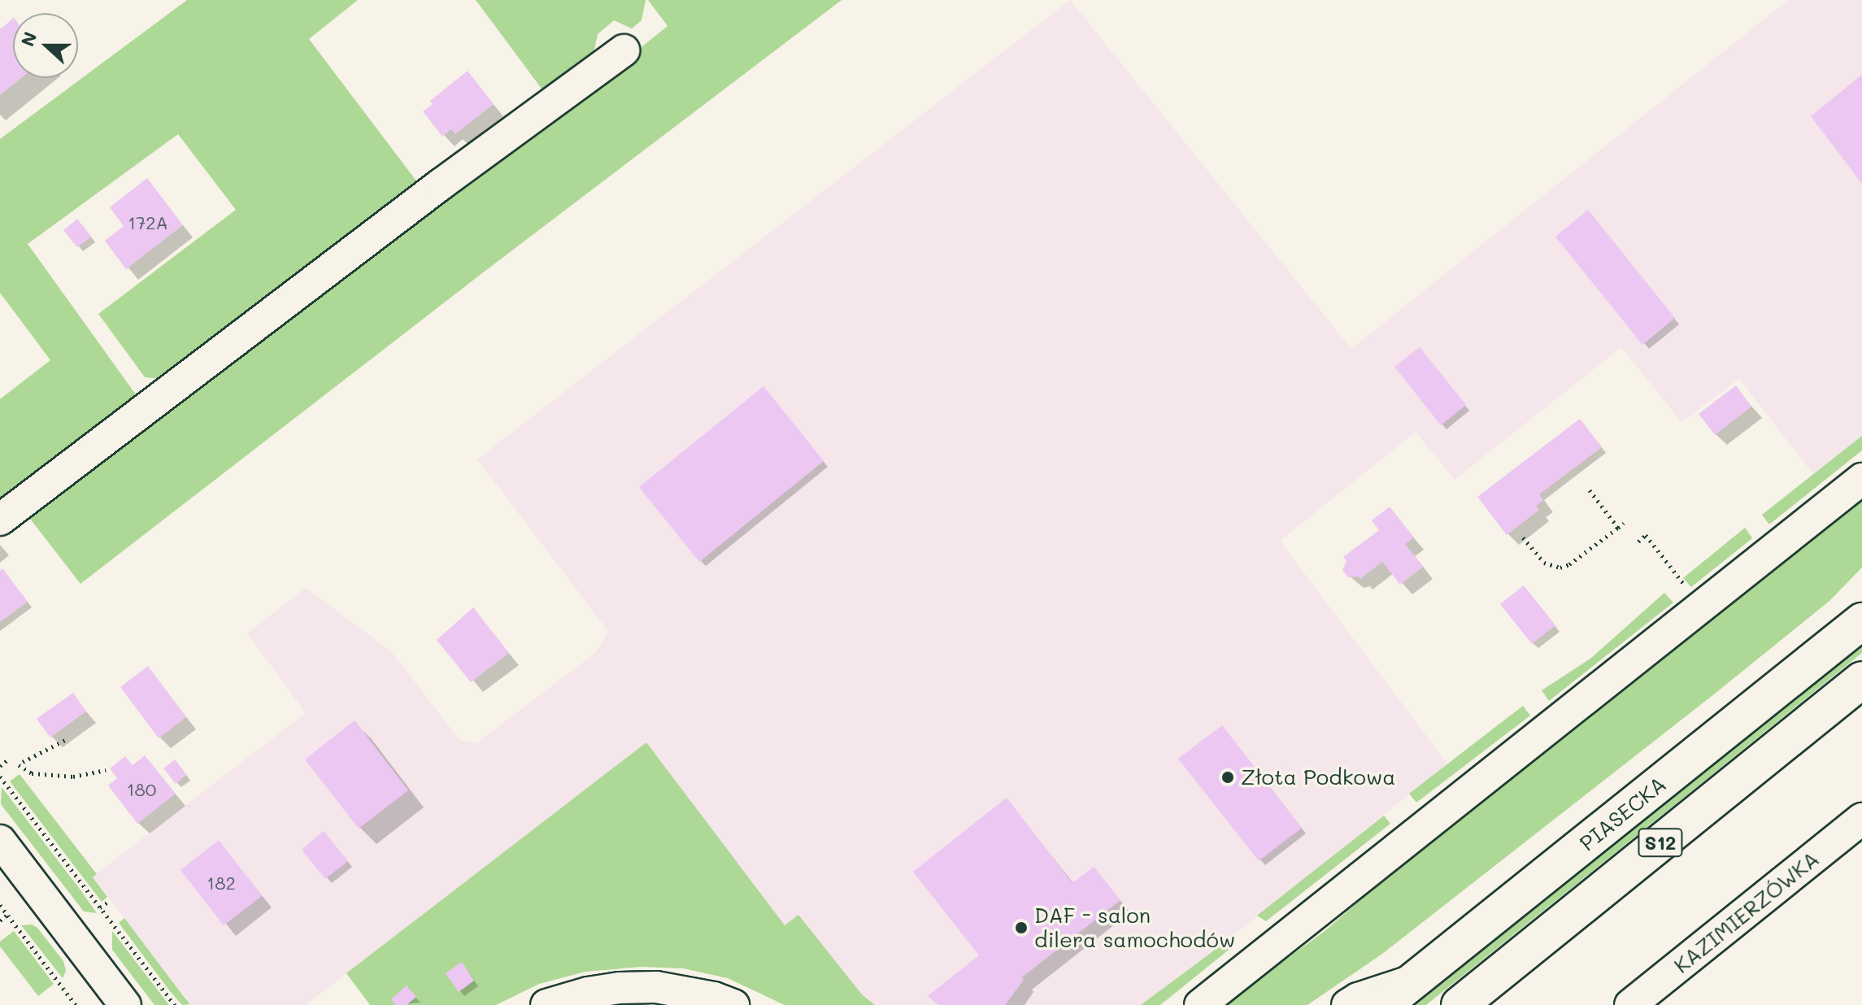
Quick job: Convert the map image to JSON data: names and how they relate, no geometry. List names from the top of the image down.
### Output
{
  "streets": {
    "highway": ["PIASECKA", "S12"],
    "street": ["KAZIMIERZÓWKA"]
  },
  "places": ["Złota Podkowa", "DAF - salon dilera samochodów"],
  "house_numbers": ["172A", "180", "182"],
  "north": "left"
}
